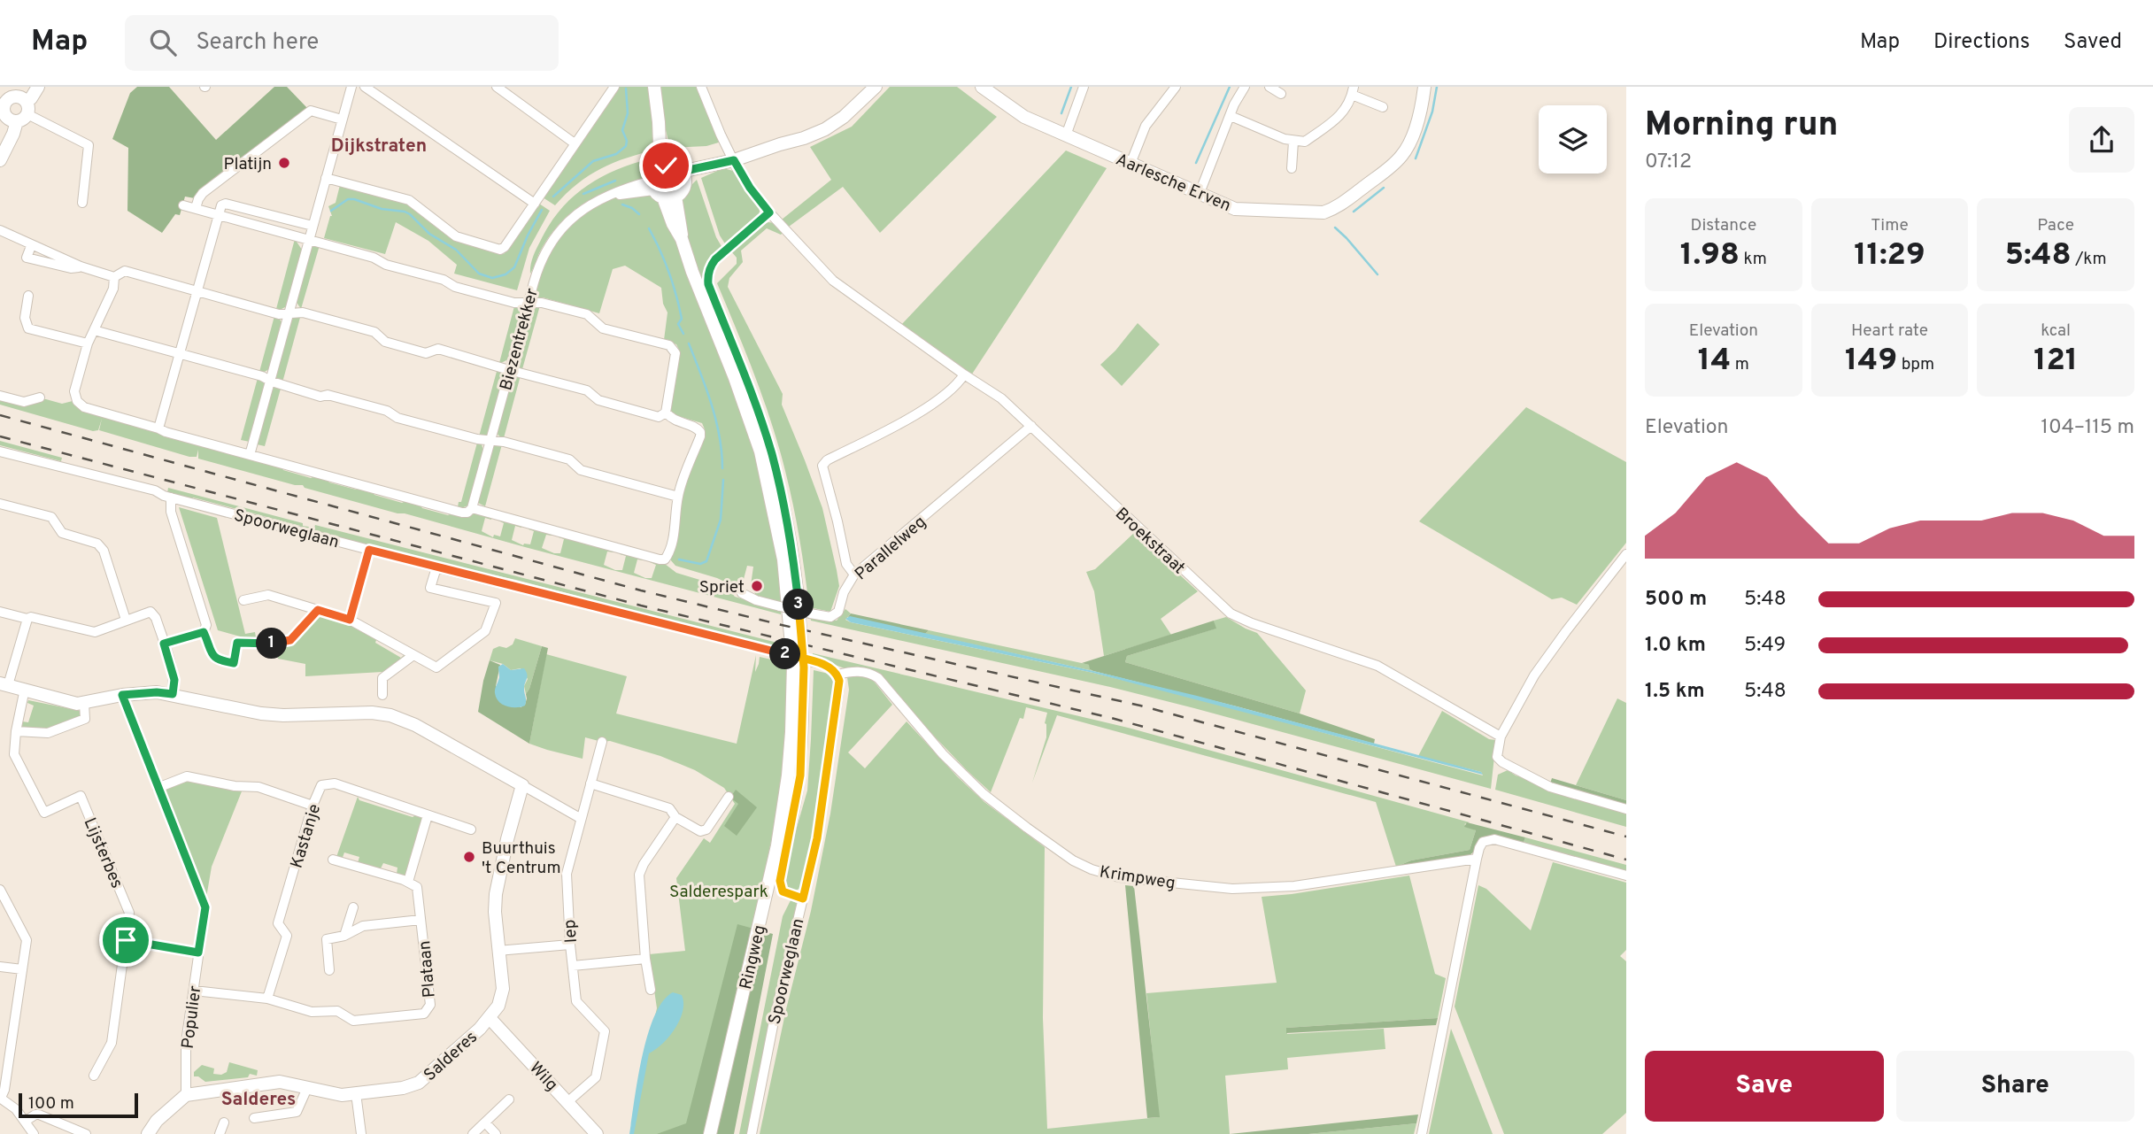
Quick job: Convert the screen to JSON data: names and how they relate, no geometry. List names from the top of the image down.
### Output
{
  "streets": {
    "street": [
      "Aarlesche Erven",
      "Biezentrekker",
      "Spoorweglaan",
      "Broekstraat",
      "Parallelweg",
      "Kastanje",
      "Lijsterbes",
      "Krimpweg",
      "Iep",
      "Ringweg",
      "Plataan",
      "Populier",
      "Salderes",
      "Wilg"
    ]
  },
  "crossings": [
    ["Biezentrekker", "Ringweg"],
    ["Spoorweglaan", "Krimpweg"],
    ["Broekstraat", "Parallelweg"],
    ["Kastanje", "Plataan"],
    ["Iep", "Wilg"],
    ["Plataan", "Populier"],
    ["Populier", "Salderes"],
    ["Salderes", "Wilg"]
  ],
  "districts": ["Dijkstraten", "Salderes"],
  "parks": ["Salderespark"],
  "places": ["Platijn", "Spriet", "Buurthuis 't Centrum"],
  "scale_bar": "100 m",
  "page": {
    "header": "Map",
    "search": "Search here",
    "nav": ["Map", "Directions", "Saved"],
    "heading": ["Morning run", "07:12"],
    "stats": [
      ["Distance", "1.98 km"],
      ["Time", "11:29"],
      ["Pace", "5:48 /km"],
      ["Elevation", "14 m"],
      ["Heart rate", "149 bpm"],
      ["kcal", "121"]
    ],
    "chart": ["Elevation", "104–115 m"],
    "list": [
      {
        "name": "500 m",
        "note": "5:48"
      },
      {
        "name": "1.0 km",
        "note": "5:49"
      },
      {
        "name": "1.5 km",
        "note": "5:48"
      }
    ],
    "pins": ["3", "1", "2"],
    "buttons": ["Save", "Share"],
    "scale": "100 m"
  }
}
